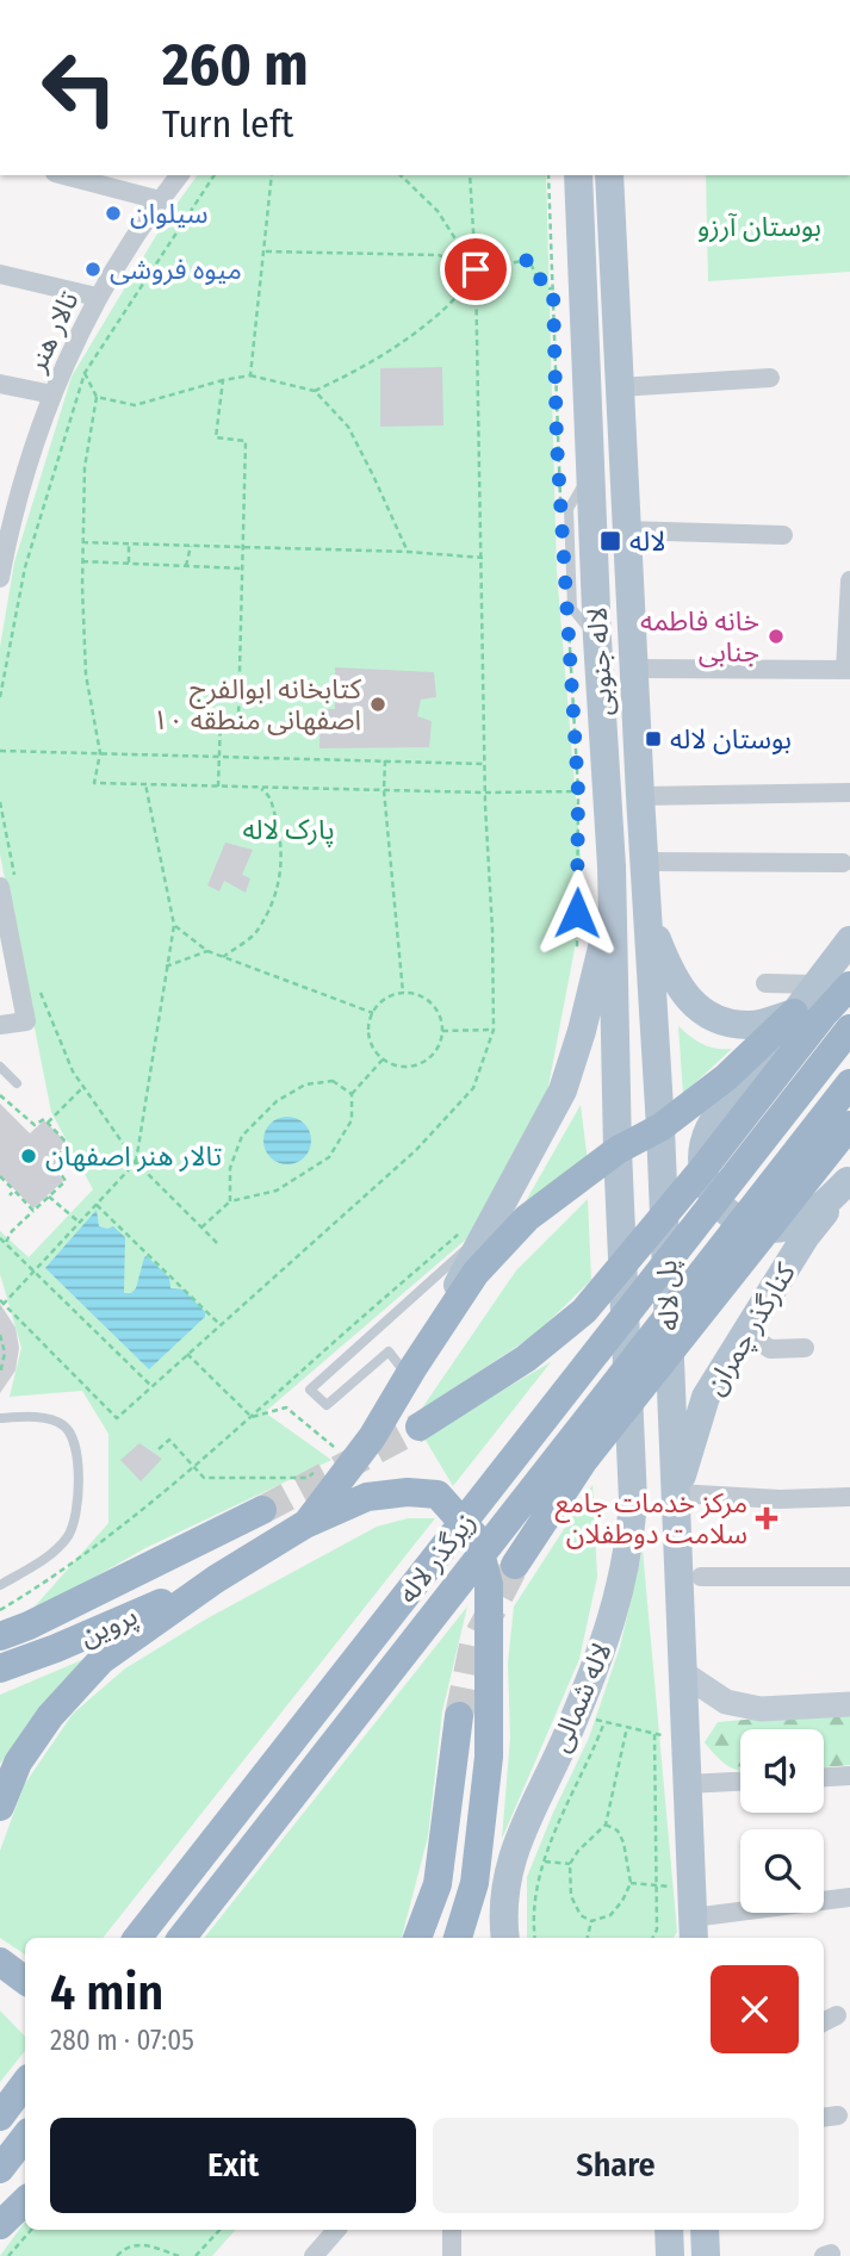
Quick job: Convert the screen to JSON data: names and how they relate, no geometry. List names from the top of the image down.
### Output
{
  "streets": {
    "highway": ["زیرگذر لاله", "پروین"],
    "main road": [
      "لاله جنوبی",
      "پل لاله",
      "کنارگذر چمران",
      "لاله شمالی"
    ],
    "street": ["تالار هنر"]
  },
  "crossings": [
    ["لاله جنوبی", "پل لاله"],
    ["پل لاله", "کنارگذر چمران"],
    ["پل لاله", "لاله شمالی"]
  ],
  "parks": ["بوستان آرزو", "پارک لاله"],
  "places": {
    "other": [
      "سیلوان",
      "میوه فروشی",
      "خانه فاطمه جنابی",
      "کتابخانه ابوالفرج اصفهانی منطقه ۱۰",
      "تالار هنر اصفهان"
    ],
    "transit": ["لاله", "بوستان لاله"],
    "health": ["مرکز خدمات جامع سلامت دوطفلان"]
  },
  "page": {
    "turn": ["260 m", "Turn left"],
    "heading": ["4 min", "280 m · 07:05"],
    "buttons": ["Exit", "Share"]
  }
}
